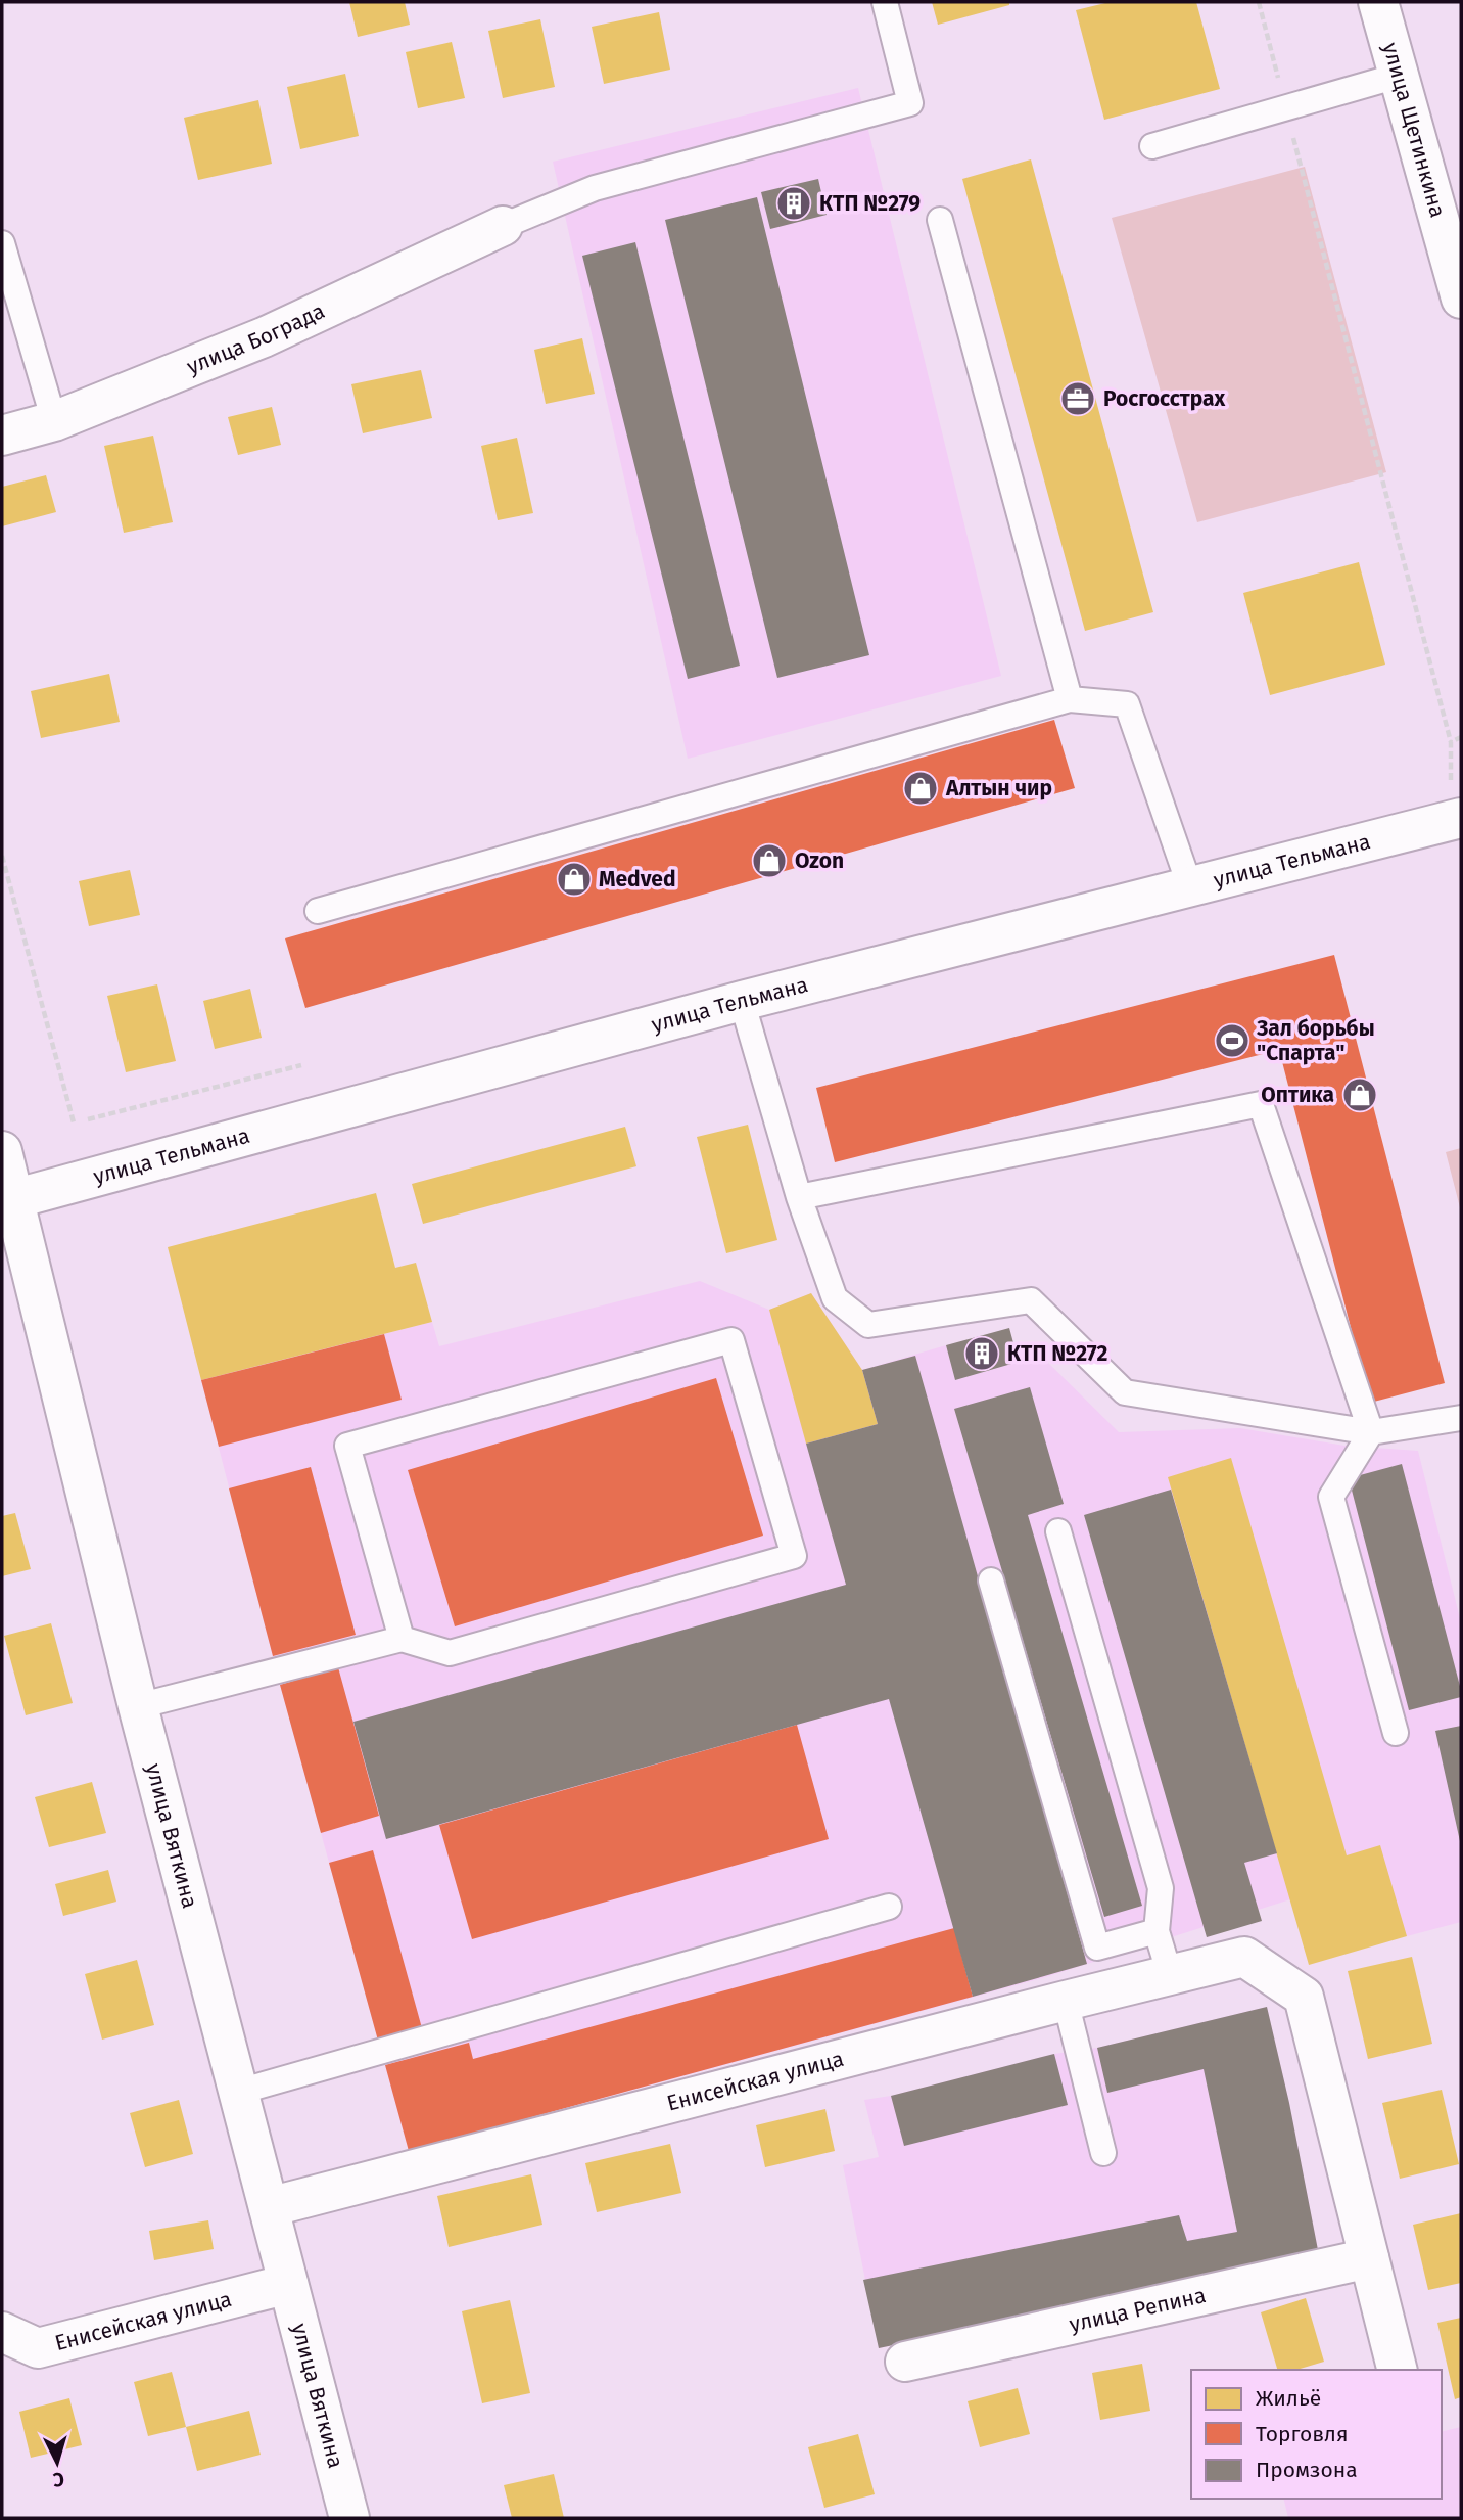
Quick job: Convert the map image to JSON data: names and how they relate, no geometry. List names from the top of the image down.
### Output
{
  "streets": {
    "street": [
      "улица Щетинкина",
      "улица Бограда",
      "улица Тельмана",
      "улица Вяткина",
      "Енисейская улица",
      "улица Репина"
    ]
  },
  "crossings": [
    ["улица Тельмана", "улица Вяткина"],
    ["улица Вяткина", "Енисейская улица"],
    ["Енисейская улица", "улица Репина"]
  ],
  "places": {
    "building": ["КТП №279", "КТП №272"],
    "office": ["Росгосстрах"],
    "shop": [
      "Алтын чир",
      "Ozon",
      "Medved",
      "Оптика"
    ],
    "sports": ["Зал борьбы \"Спарта\""]
  },
  "legend": ["Жильё", "Торговля", "Промзона"],
  "north": "bottom"
}
